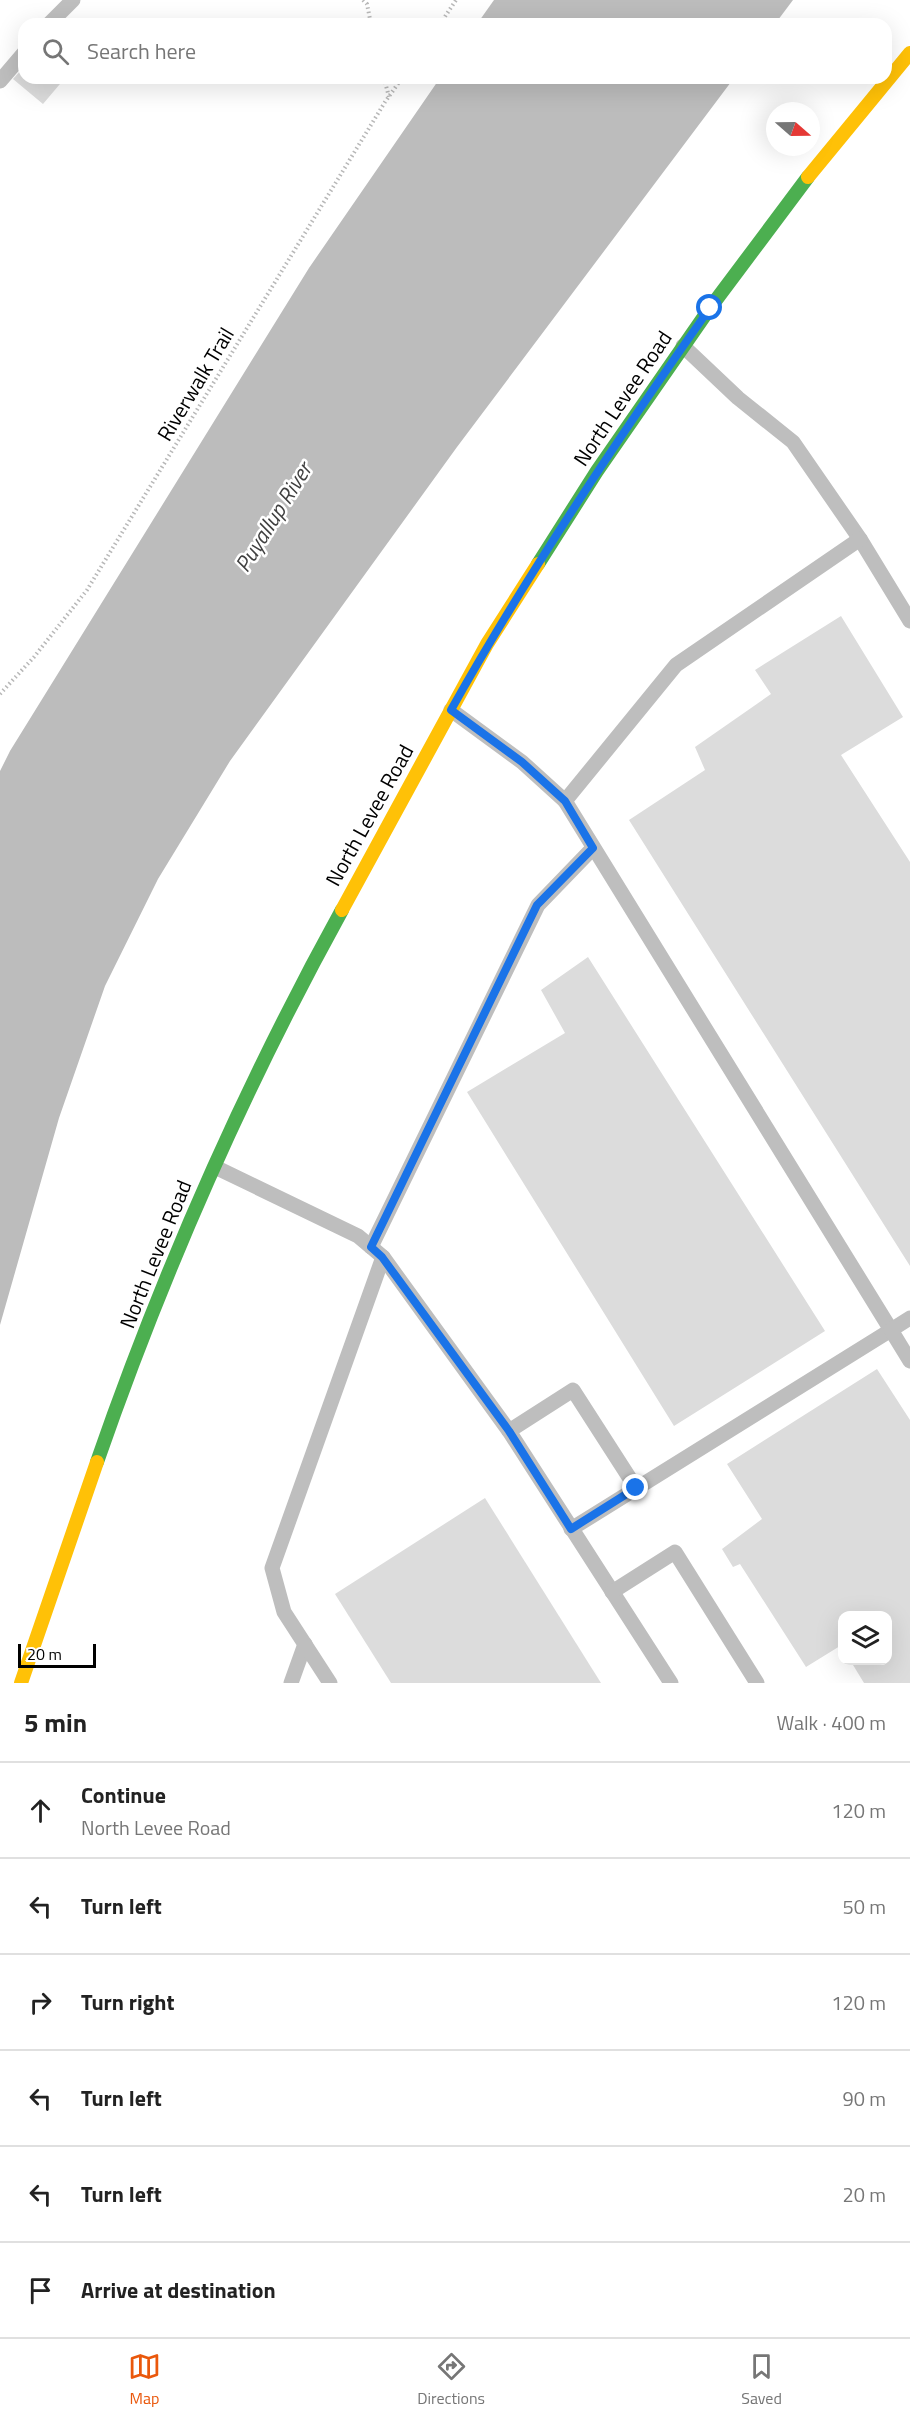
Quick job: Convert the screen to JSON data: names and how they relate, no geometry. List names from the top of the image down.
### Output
{
  "streets": {
    "street": ["North Levee Road"],
    "path": ["Riverwalk Trail"]
  },
  "water": ["Puyallup River"],
  "scale_bar": "20 m",
  "north": "right",
  "page": {
    "search": "Search here",
    "scale": "20 m",
    "heading": ["5 min", "Walk · 400 m"],
    "list": [
      ["Continue", "North Levee Road", "120 m"],
      ["Turn left", "50 m"],
      ["Turn right", "120 m"],
      ["Turn left", "90 m"],
      ["Turn left", "20 m"],
      "Arrive at destination"
    ],
    "nav": ["Map", "Directions", "Saved"]
  }
}
